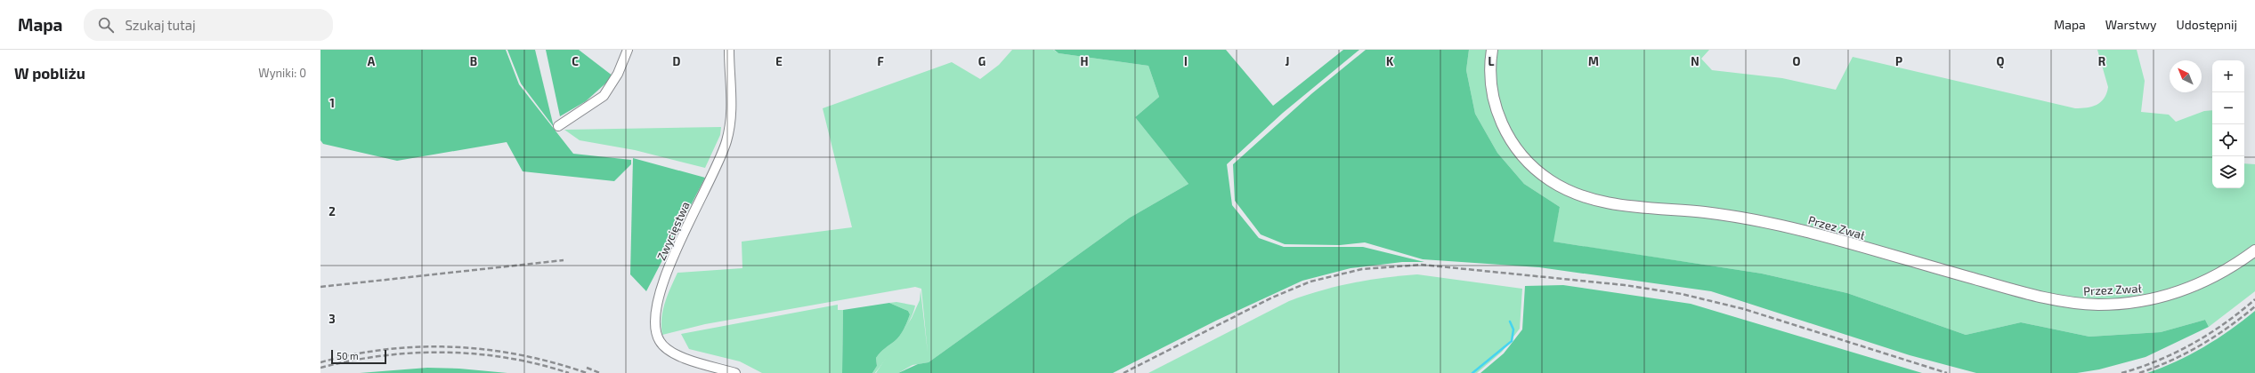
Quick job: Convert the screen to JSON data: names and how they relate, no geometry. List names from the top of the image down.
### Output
{
  "streets": {
    "street": ["Przez Zwał", "Zwycięstwa"]
  },
  "scale_bar": "50 m",
  "north": "top left",
  "page": {
    "header": "Mapa",
    "search": "Szukaj tutaj",
    "nav": ["Mapa", "Warstwy", "Udostępnij"],
    "heading": ["W pobliżu", "Wyniki: 0"],
    "map_buttons": ["+", "−"],
    "scale": "50 m"
  },
  "grid": {
    "columns": [
      "A",
      "B",
      "C",
      "D",
      "E",
      "F",
      "G",
      "H",
      "I",
      "J",
      "K",
      "L",
      "M",
      "N",
      "O",
      "P",
      "Q",
      "R"
    ],
    "rows": ["1", "2", "3"]
  }
}
